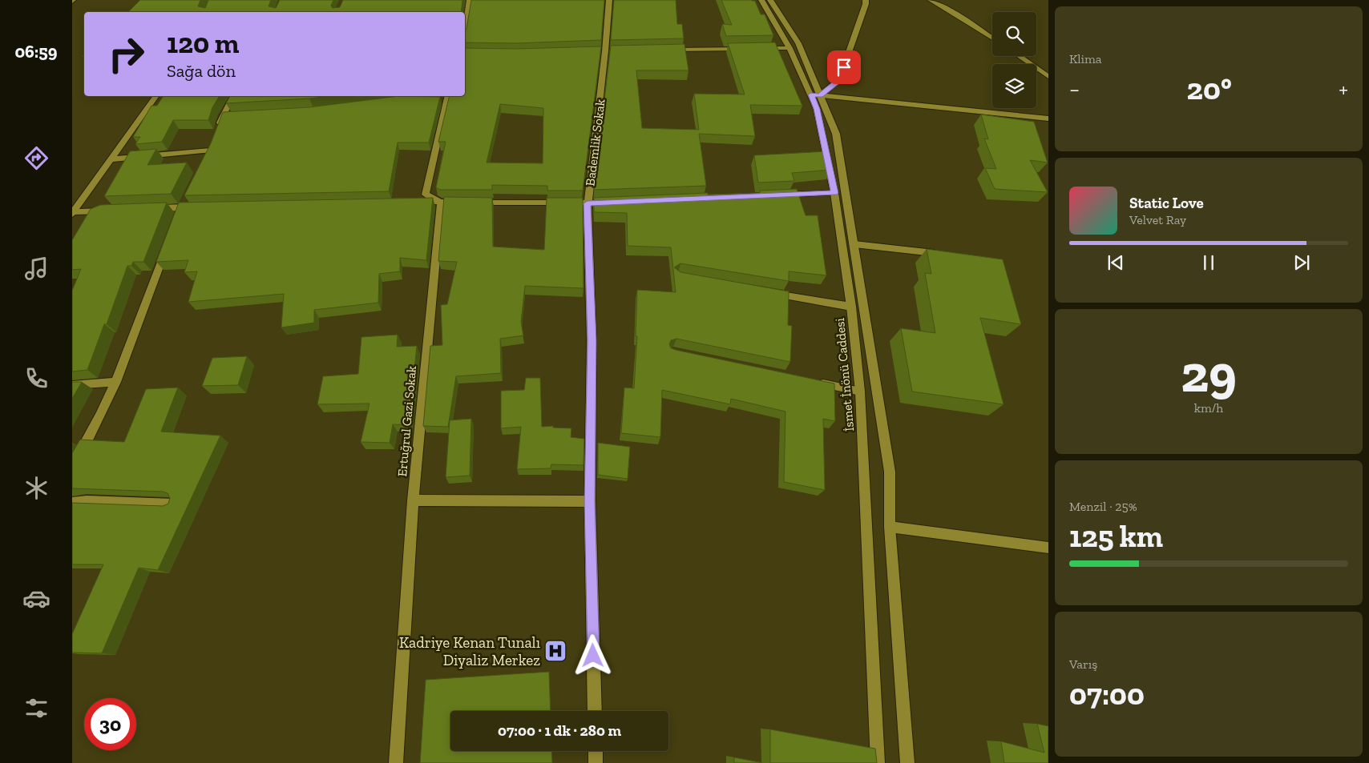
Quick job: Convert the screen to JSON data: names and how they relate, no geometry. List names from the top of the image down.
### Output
{
  "streets": {
    "street": ["Bademlik Sokak", "İsmet İnönü Caddesi", "Ertuğrul Gazi Sokak"]
  },
  "places": {
    "hospital": ["Kadriye Kenan Tunalı Diyaliz Merkez"]
  },
  "page": {
    "tabs": "06:59",
    "tile": [
      "Klima",
      ["29", "km/h"],
      ["Menzil · 25%", "125 km"],
      ["Varış", "07:00"]
    ],
    "turn": ["120 m", "Sağa dön"],
    "heat": ["−", "20°", "+"],
    "song": ["Static Love", "Velvet Ray"],
    "limit": "30",
    "trip": "07:00 · 1 dk · 280 m"
  }
}
